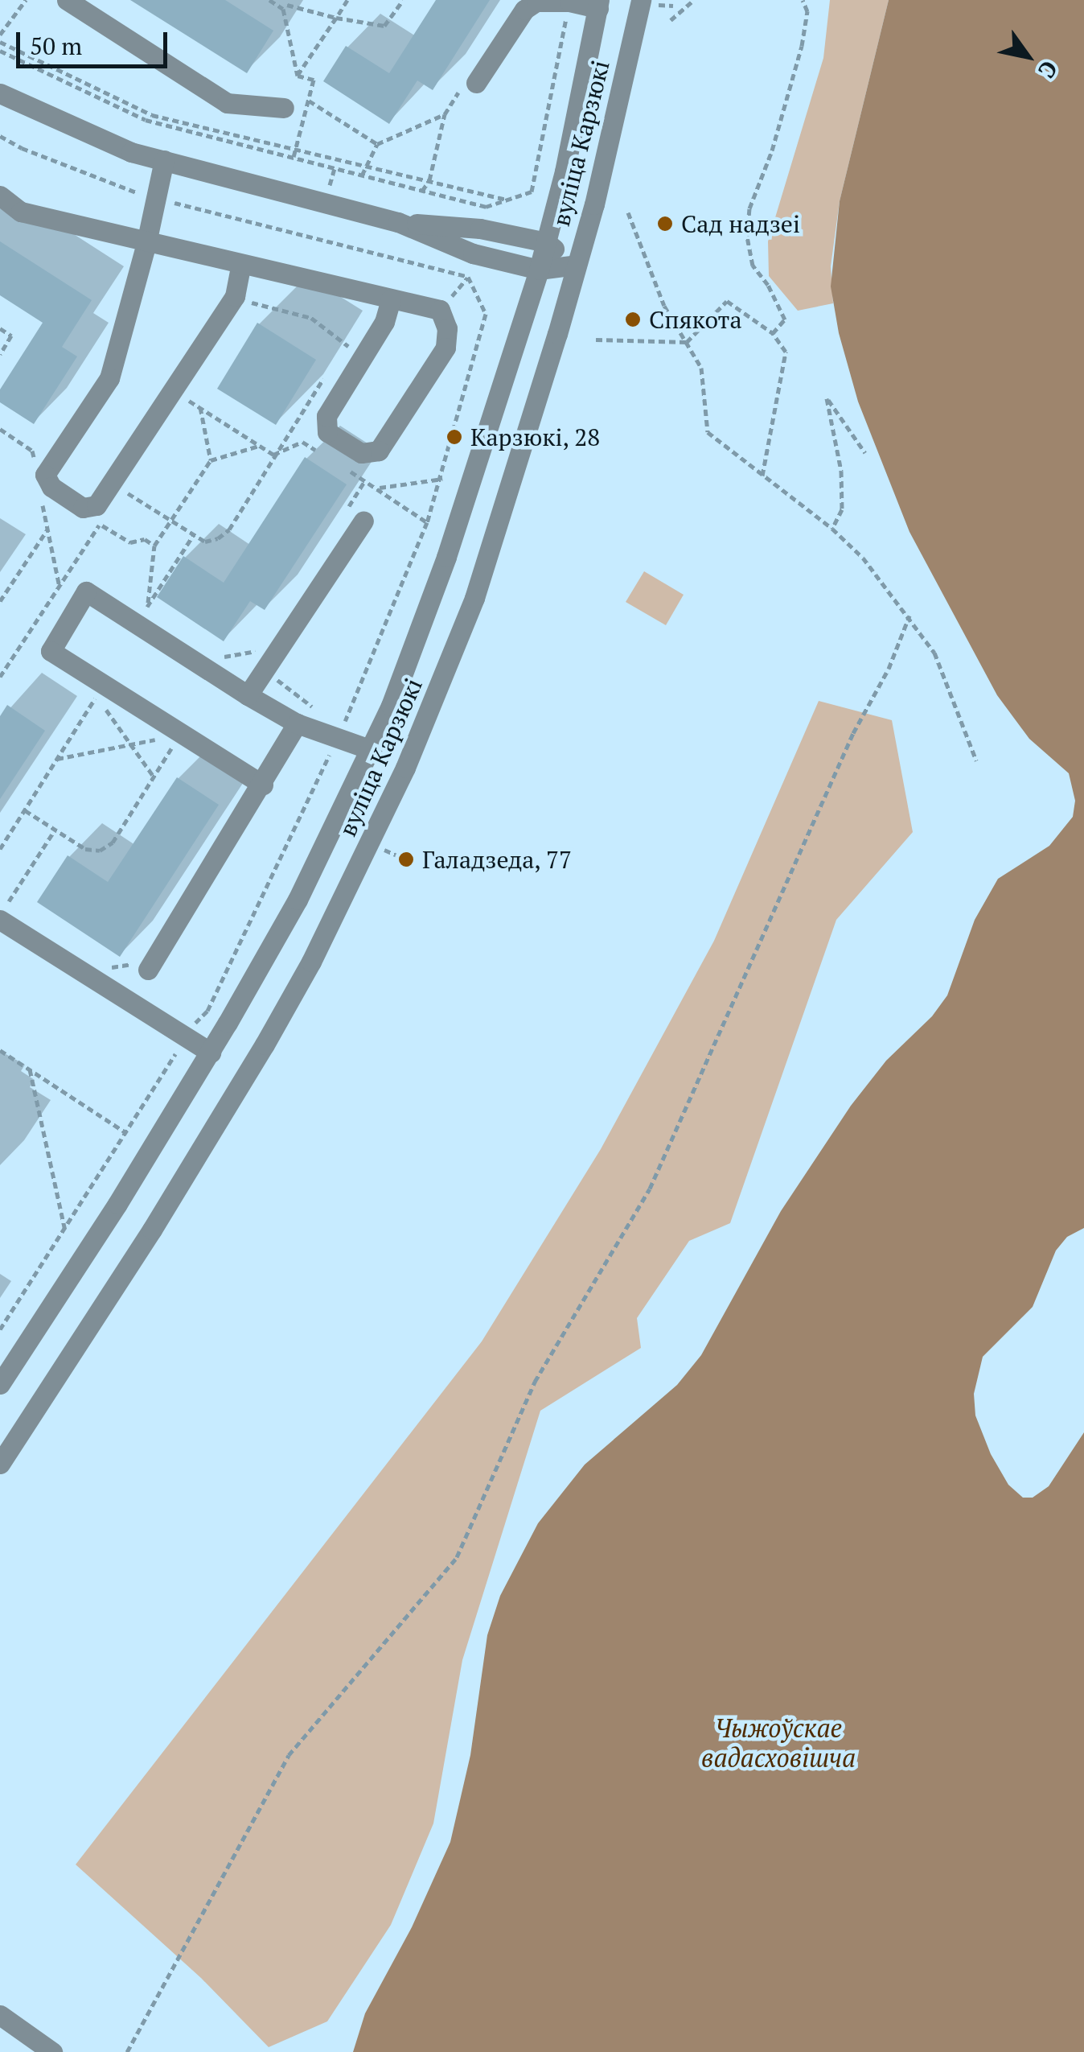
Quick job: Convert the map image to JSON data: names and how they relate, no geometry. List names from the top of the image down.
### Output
{
  "streets": {
    "street": ["вуліца Карзюкі"]
  },
  "water": ["Чыжоўскае вадасховішча"],
  "places": [
    "Сад надзеі",
    "Спякота",
    "Карзюкі, 28",
    "Галадзеда, 77"
  ],
  "scale_bar": "50 m",
  "north": "bottom right"
}
